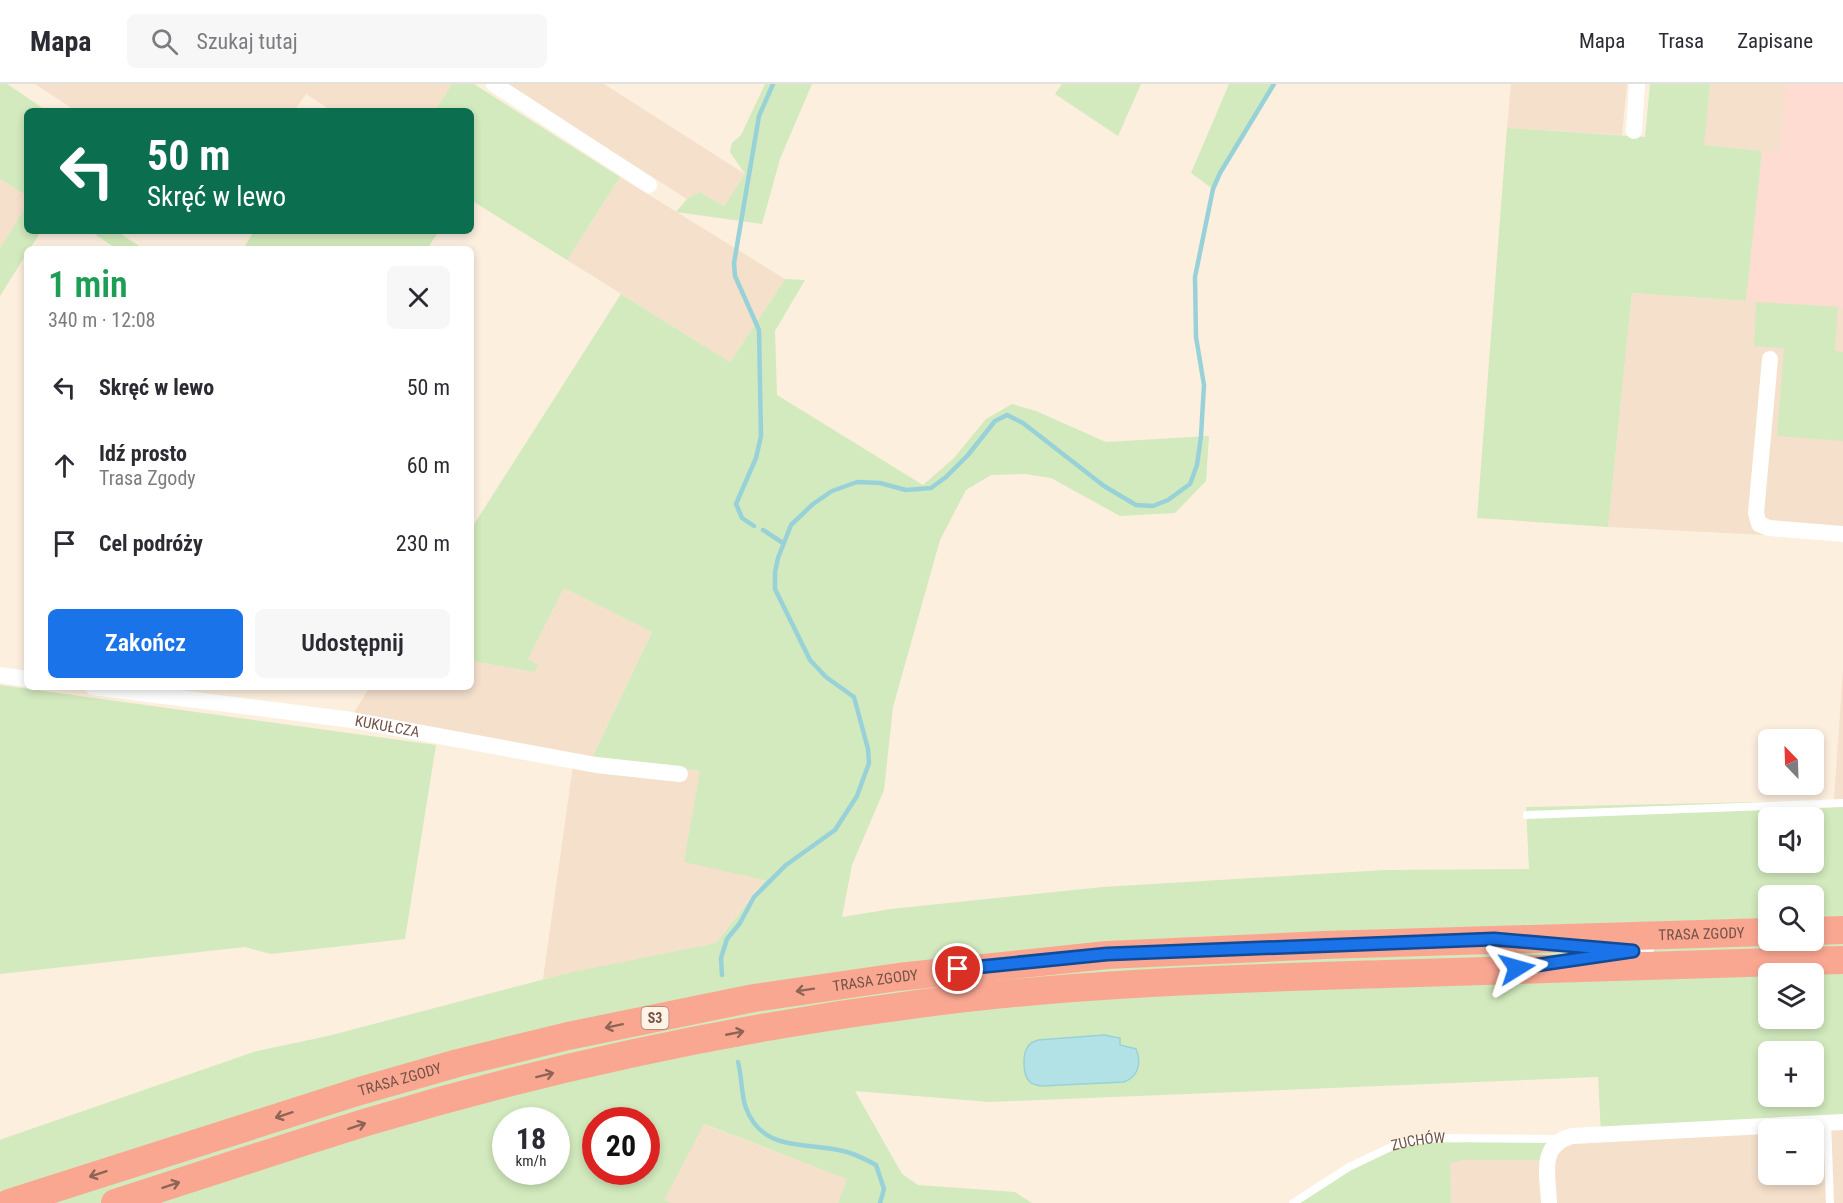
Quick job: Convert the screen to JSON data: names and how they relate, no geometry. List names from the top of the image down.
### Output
{
  "streets": {
    "highway": ["TRASA ZGODY", "S3"],
    "street": ["KUKUŁCZA", "ZUCHÓW"]
  },
  "north": "top left",
  "page": {
    "header": "Mapa",
    "search": "Szukaj tutaj",
    "nav": ["Mapa", "Trasa", "Zapisane"],
    "turn": ["50 m", "Skręć w lewo"],
    "heading": ["1 min", "340 m · 12:08"],
    "list": [
      {
        "name": "Skręć w lewo",
        "value": "50 m"
      },
      {
        "name": "Idź prosto",
        "note": "Trasa Zgody",
        "value": "60 m"
      },
      {
        "name": "Cel podróży",
        "value": "230 m"
      }
    ],
    "buttons": ["Zakończ", "Udostępnij"],
    "map_buttons": ["+", "−"],
    "speed": "18 km/h",
    "limit": "20"
  }
}
